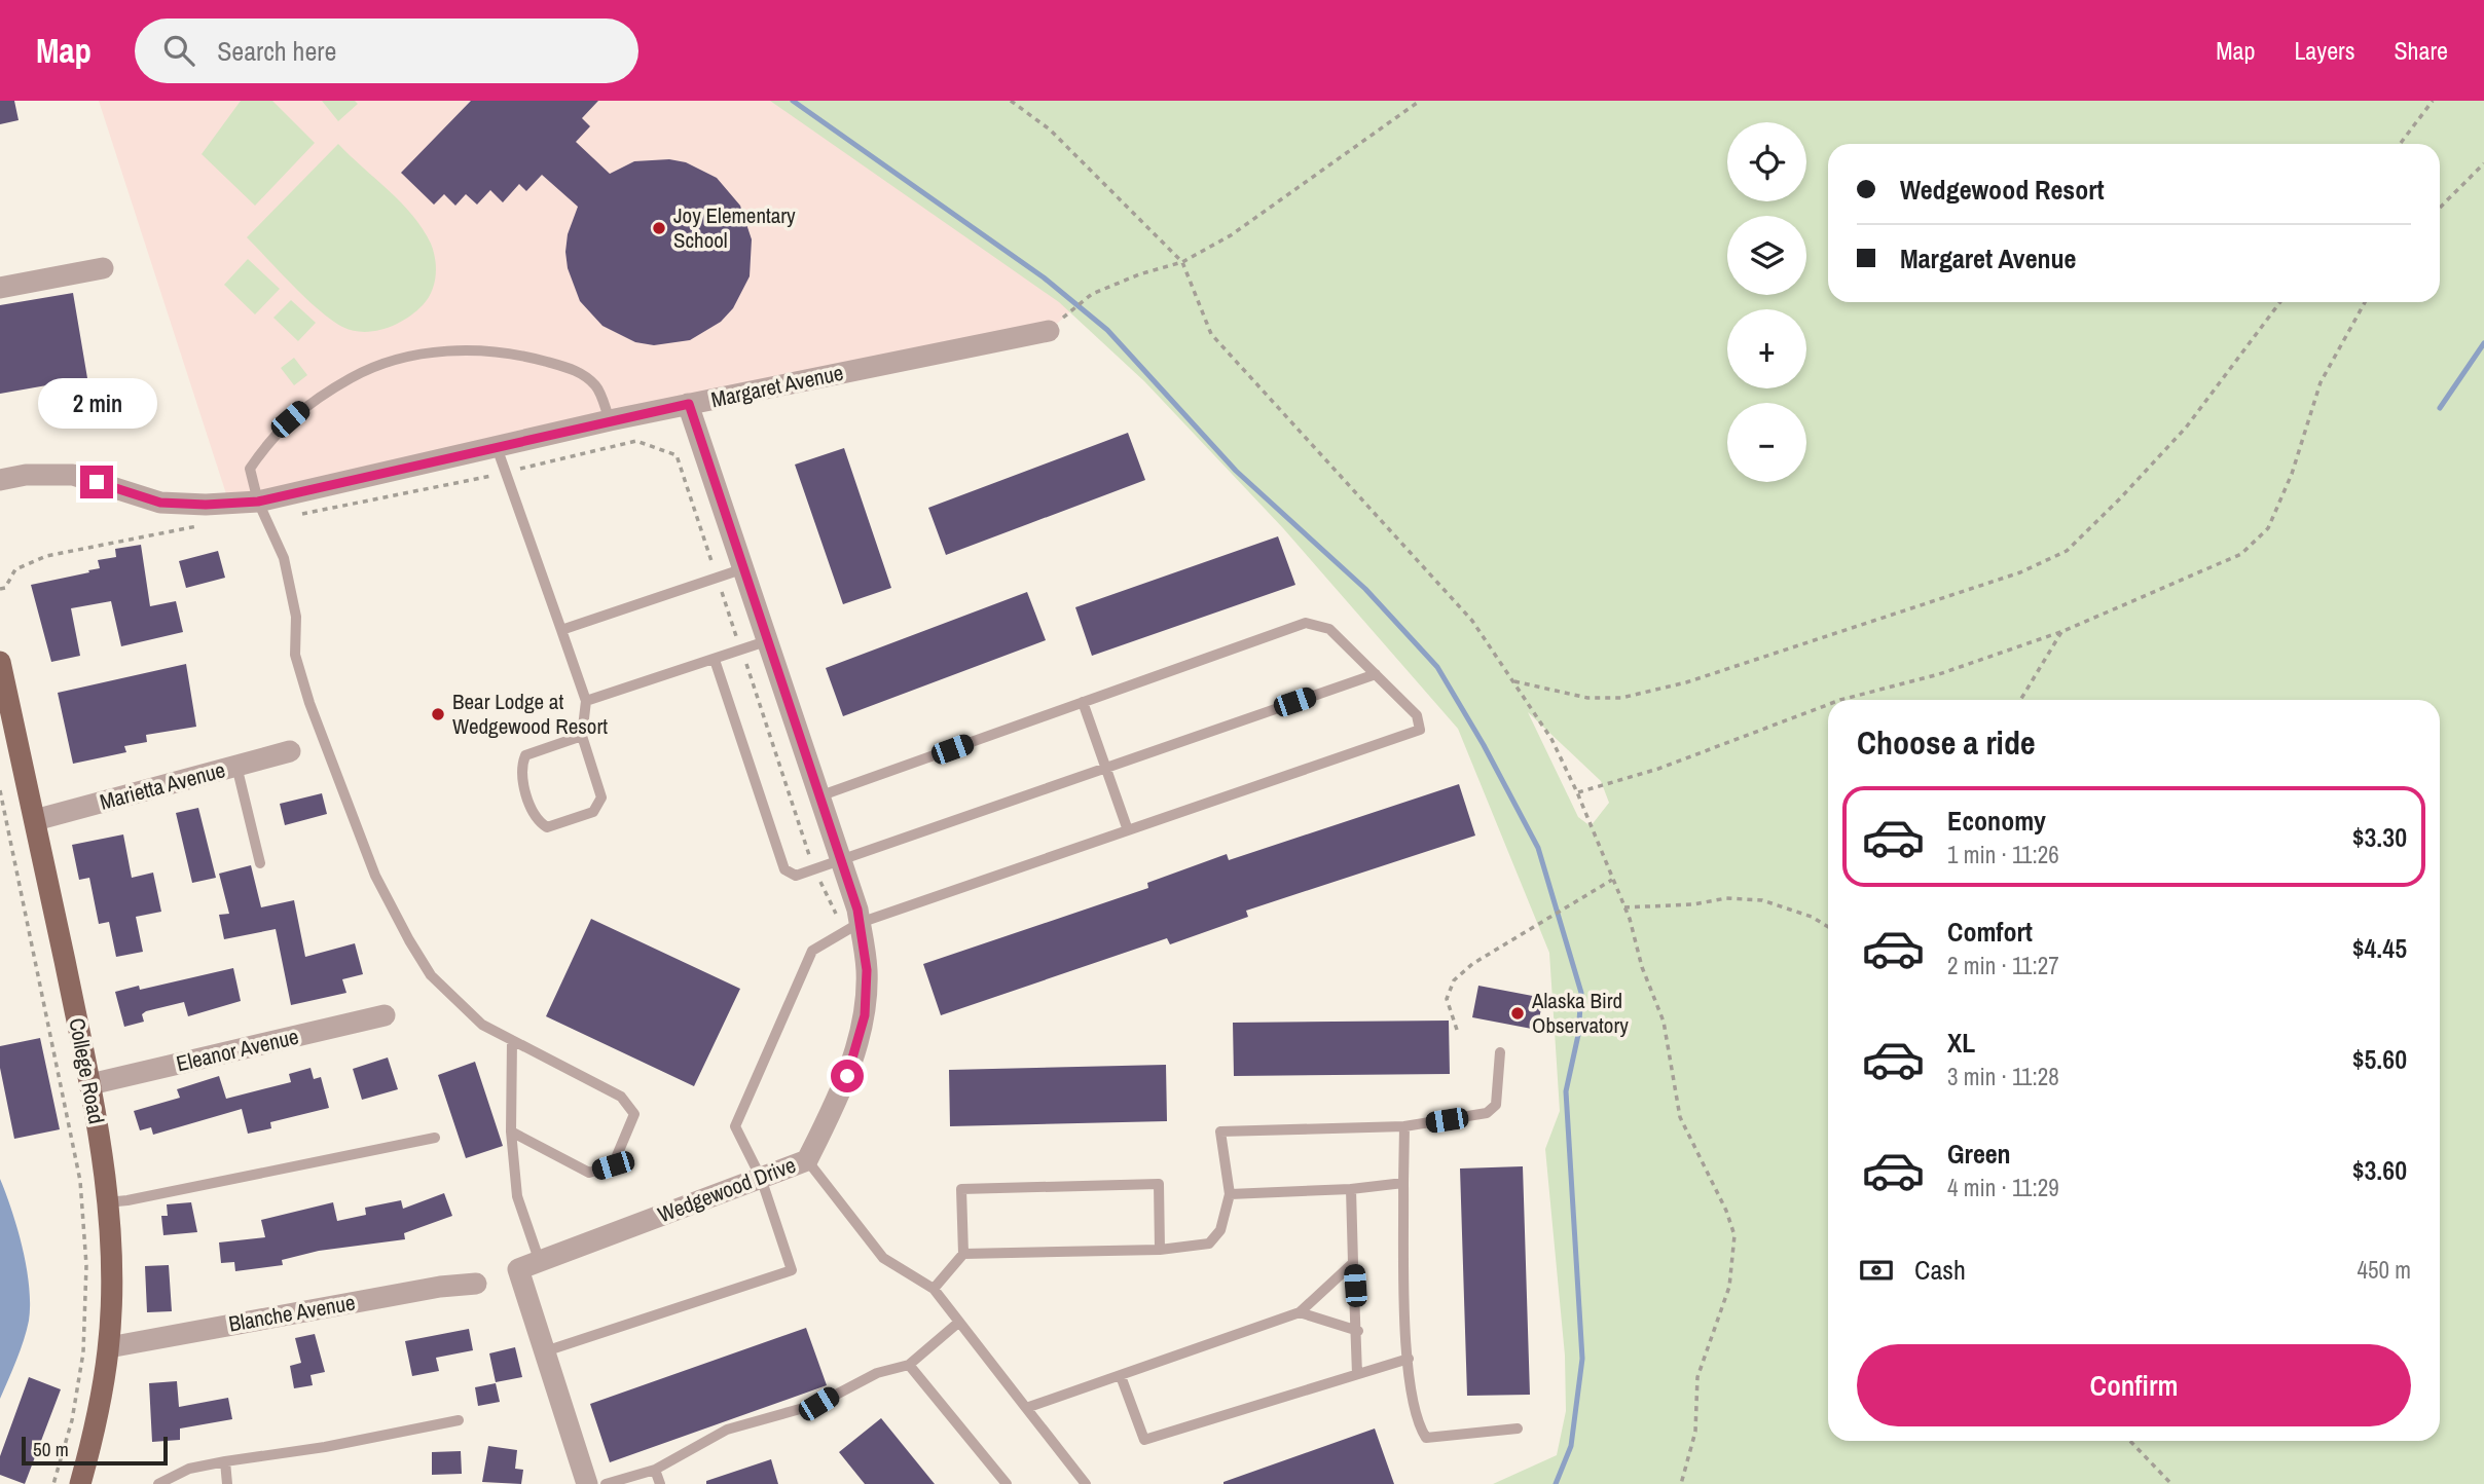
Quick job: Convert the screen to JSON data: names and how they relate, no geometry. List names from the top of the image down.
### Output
{
  "streets": {
    "main road": ["College Road"],
    "street": [
      "Margaret Avenue",
      "Marietta Avenue",
      "Eleanor Avenue",
      "Wedgewood Drive",
      "Blanche Avenue"
    ]
  },
  "crossings": [
    ["Margaret Avenue", "Wedgewood Drive"],
    ["Marietta Avenue", "College Road"],
    ["Eleanor Avenue", "College Road"],
    ["College Road", "Blanche Avenue"]
  ],
  "places": ["Joy Elementary School", "Bear Lodge at Wedgewood Resort", "Alaska Bird Observatory"],
  "scale_bar": "50 m",
  "page": {
    "header": "Map",
    "search": "Search here",
    "nav": ["Map", "Layers", "Share"],
    "map_buttons": ["+", "−"],
    "banner": ["Wedgewood Resort", "Margaret Avenue"],
    "bubble": "2 min",
    "heading": "Choose a ride",
    "list": [
      {
        "name": "Economy",
        "note": "1 min · 11:26",
        "value": "$3.30"
      },
      {
        "name": "Comfort",
        "note": "2 min · 11:27",
        "value": "$4.45"
      },
      {
        "name": "XL",
        "note": "3 min · 11:28",
        "value": "$5.60"
      },
      {
        "name": "Green",
        "note": "4 min · 11:29",
        "value": "$3.60"
      }
    ],
    "pay": ["Cash", "450 m"],
    "buttons": "Confirm",
    "scale": "50 m"
  }
}
